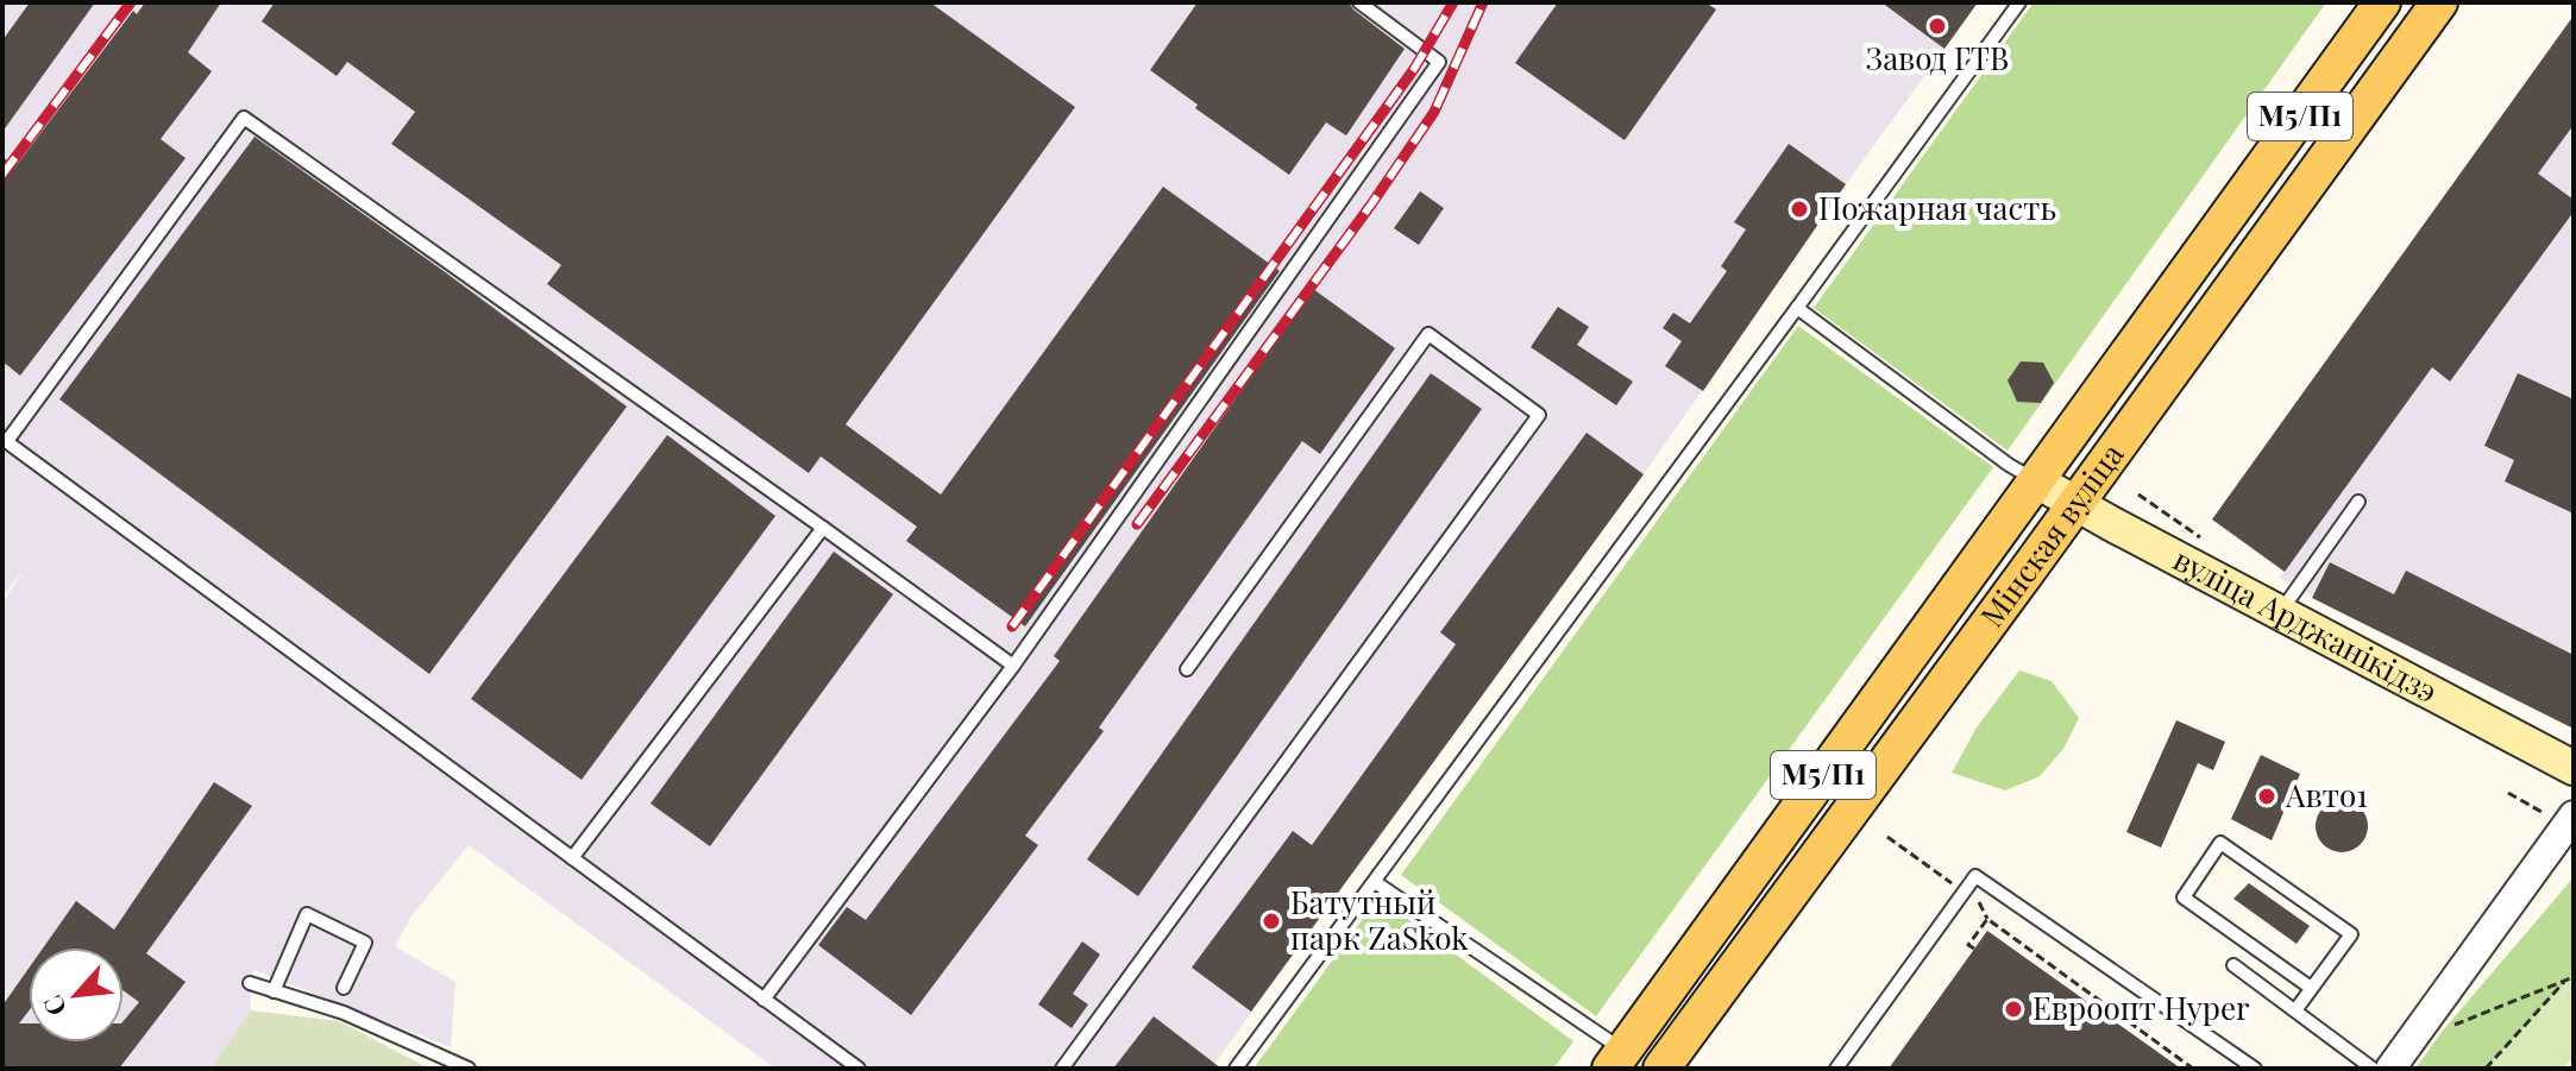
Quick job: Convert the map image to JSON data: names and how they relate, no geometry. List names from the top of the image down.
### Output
{
  "streets": {
    "main road": ["М5/П1", "Мінская вуліца", "вуліца Арджанікідзэ"]
  },
  "crossings": [
    ["Мінская вуліца", "вуліца Арджанікідзэ"]
  ],
  "places": [
    "Завод ГТВ",
    "Пожарная часть",
    "Авто1",
    "Батутный парк ZaSkok",
    "Евроопт Hyper"
  ],
  "north": "bottom left"
}
